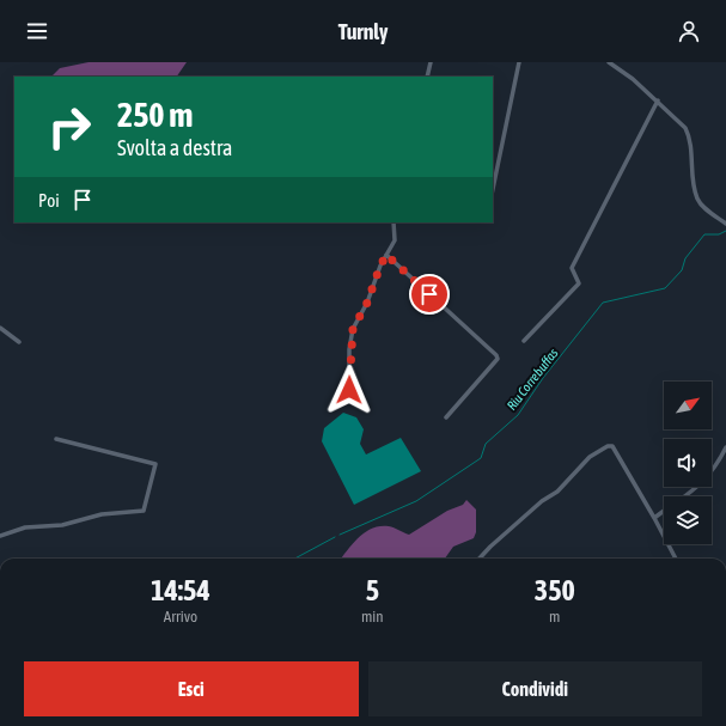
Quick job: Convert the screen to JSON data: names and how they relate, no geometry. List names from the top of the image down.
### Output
{
  "water": ["Riu Correbuffas"],
  "north": "top right",
  "page": {
    "header": "Turnly",
    "turn": ["250 m", "Svolta a destra"],
    "then": "Poi",
    "eta": [
      "14:54",
      "Arrivo",
      "5",
      "min",
      "350",
      "m"
    ],
    "buttons": ["Esci", "Condividi"]
  }
}
